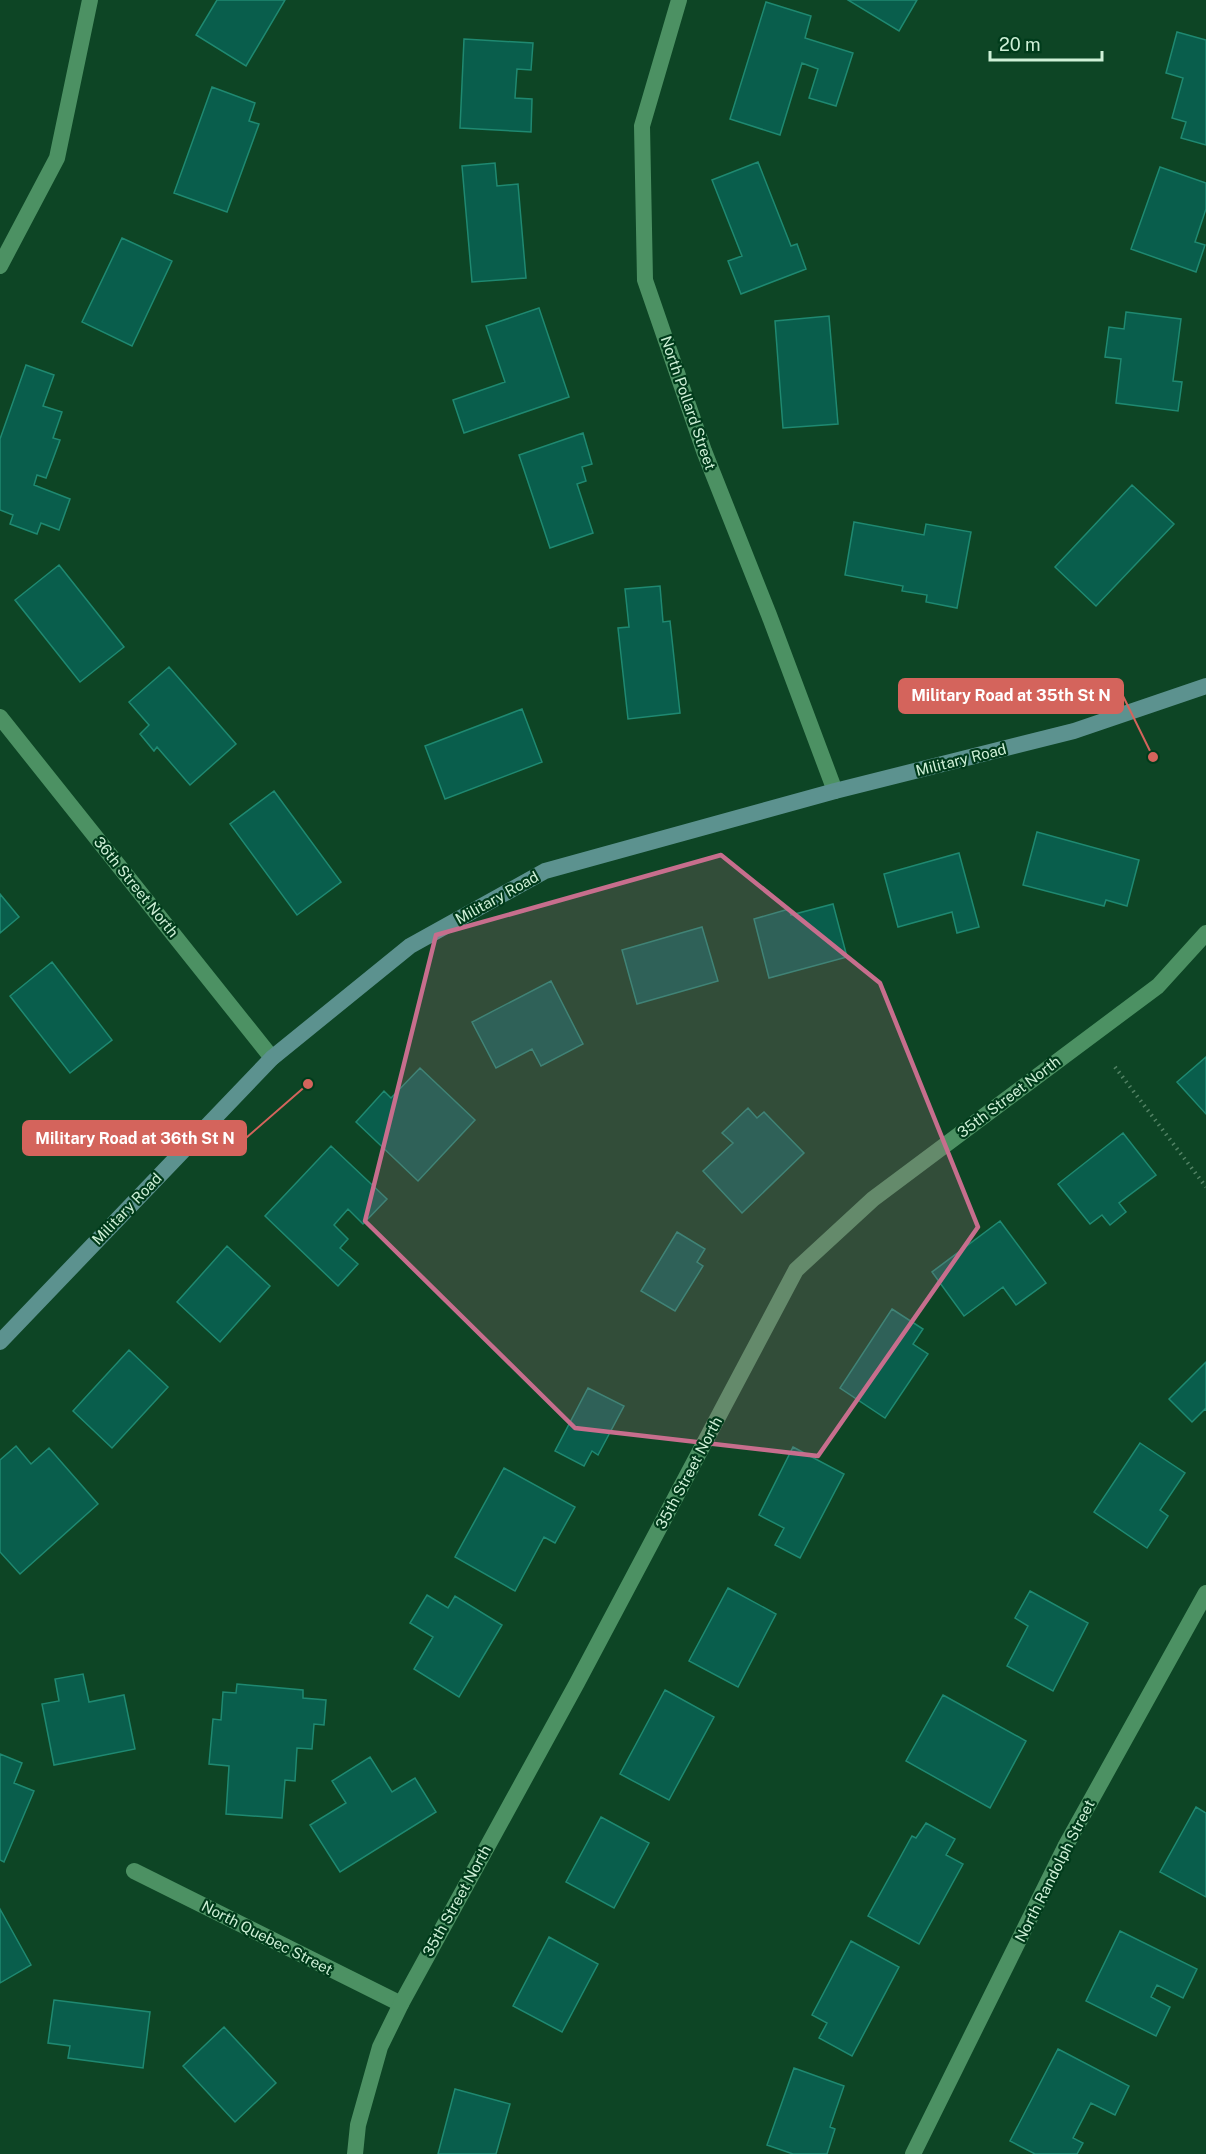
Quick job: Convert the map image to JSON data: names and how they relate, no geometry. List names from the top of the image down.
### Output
{
  "streets": {
    "main road": ["Military Road"],
    "street": [
      "North Pollard Street",
      "36th Street North",
      "35th Street North",
      "North Randolph Street",
      "North Quebec Street"
    ]
  },
  "crossings": [
    ["North Pollard Street", "Military Road"],
    ["Military Road", "36th Street North"],
    ["35th Street North", "North Quebec Street"]
  ],
  "places": ["Military Road at 35th St N", "Military Road at 36th St N"],
  "scale_bar": "20 m"
}
